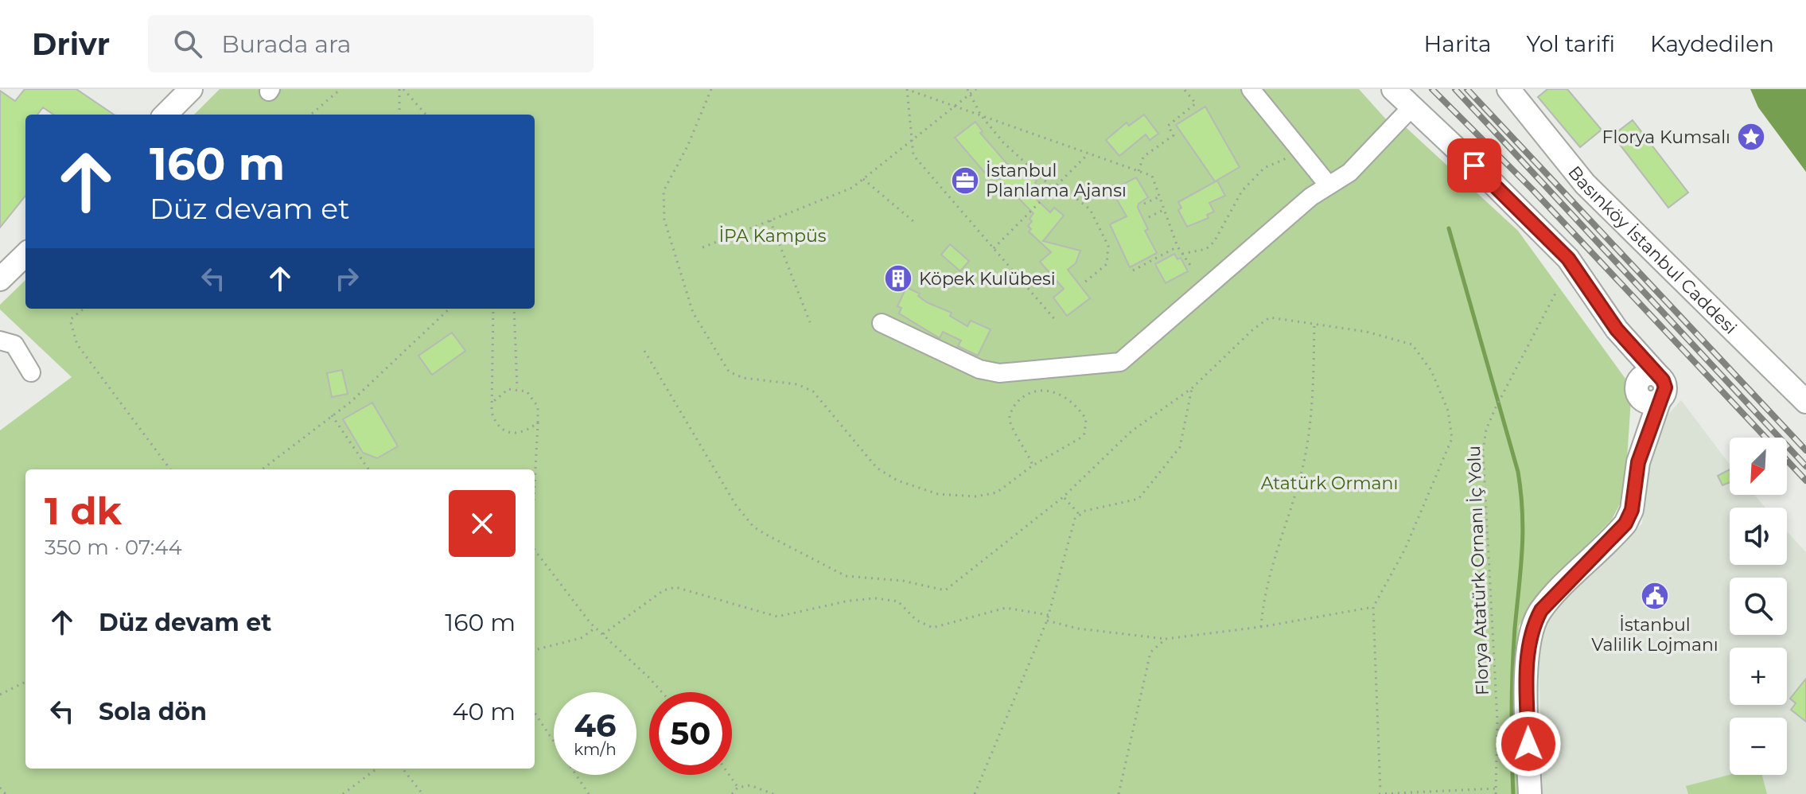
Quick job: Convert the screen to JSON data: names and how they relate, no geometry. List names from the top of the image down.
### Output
{
  "streets": {
    "main road": ["Basınköy İstanbul Caddesi"],
    "path": ["Florya Atatürk Ornanı İç Yolu"]
  },
  "parks": ["İPA Kampüs", "Atatürk Ormanı"],
  "places": {
    "place": ["Florya Kumsalı"],
    "office": ["İstanbul Planlama Ajansı"],
    "building": ["Köpek Kulübesi"],
    "public building": ["İstanbul Valilik Lojmanı"]
  },
  "north": "bottom left",
  "page": {
    "header": "Drivr",
    "search": "Burada ara",
    "nav": ["Harita", "Yol tarifi", "Kaydedilen"],
    "turn": ["160 m", "Düz devam et"],
    "map_buttons": ["+", "−"],
    "heading": ["1 dk", "350 m · 07:44"],
    "list": [
      {
        "name": "Düz devam et",
        "value": "160 m"
      },
      {
        "name": "Sola dön",
        "value": "40 m"
      }
    ],
    "speed": "46 km/h",
    "limit": "50"
  }
}
